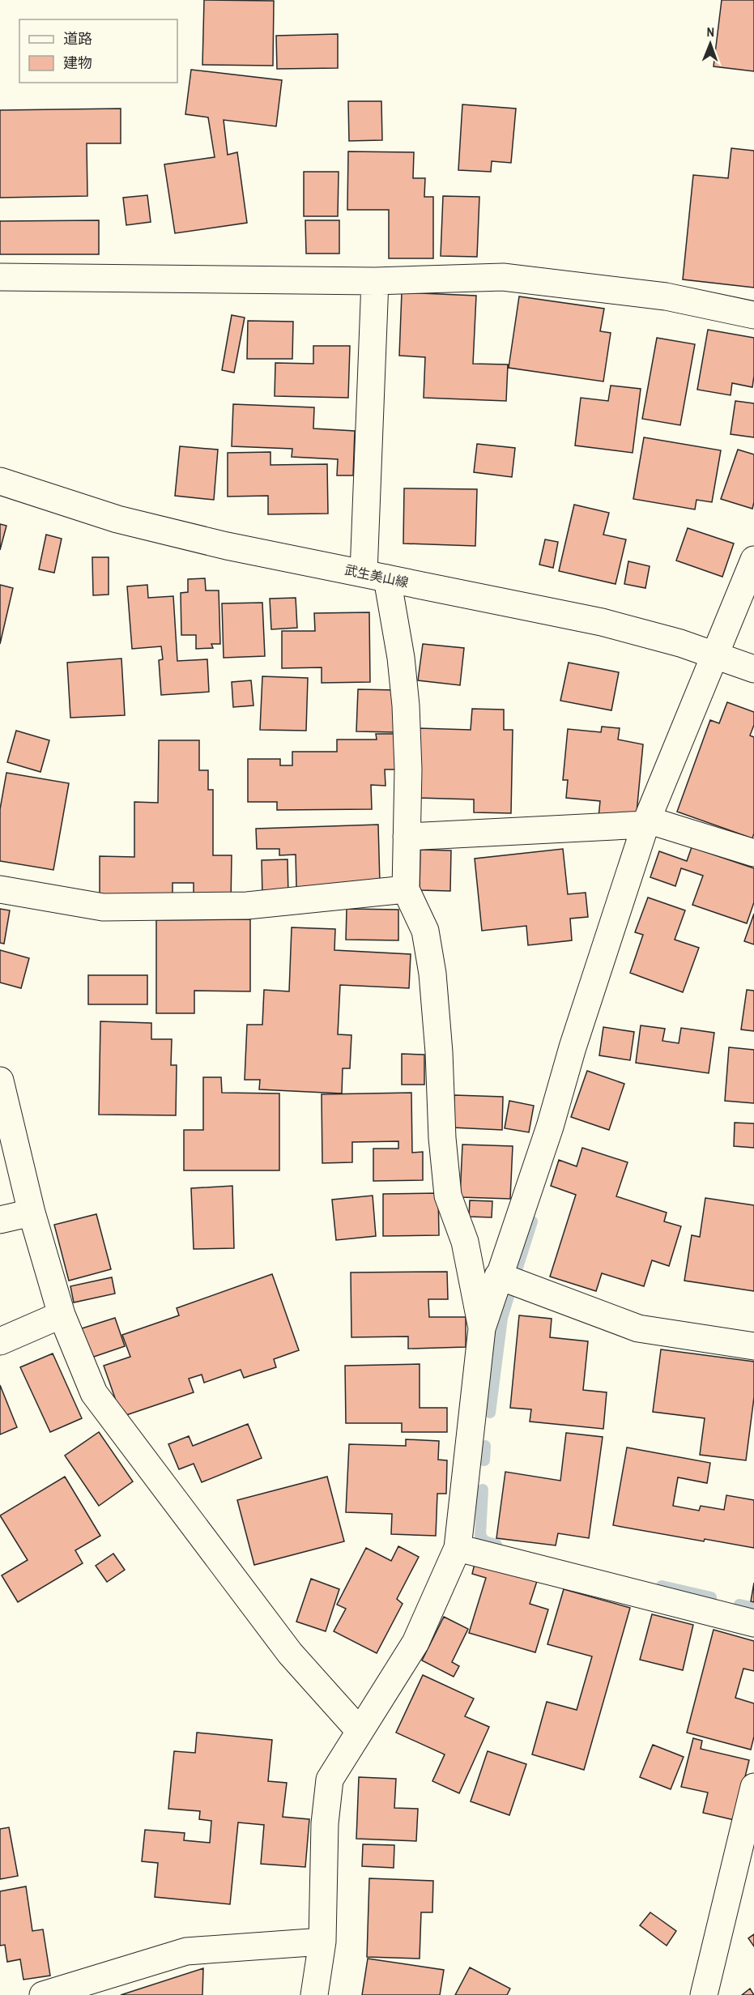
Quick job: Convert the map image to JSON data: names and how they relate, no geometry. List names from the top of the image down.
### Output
{
  "streets": {
    "street": ["武生美山線"]
  },
  "legend": ["道路", "建物"],
  "north": "top"
}
